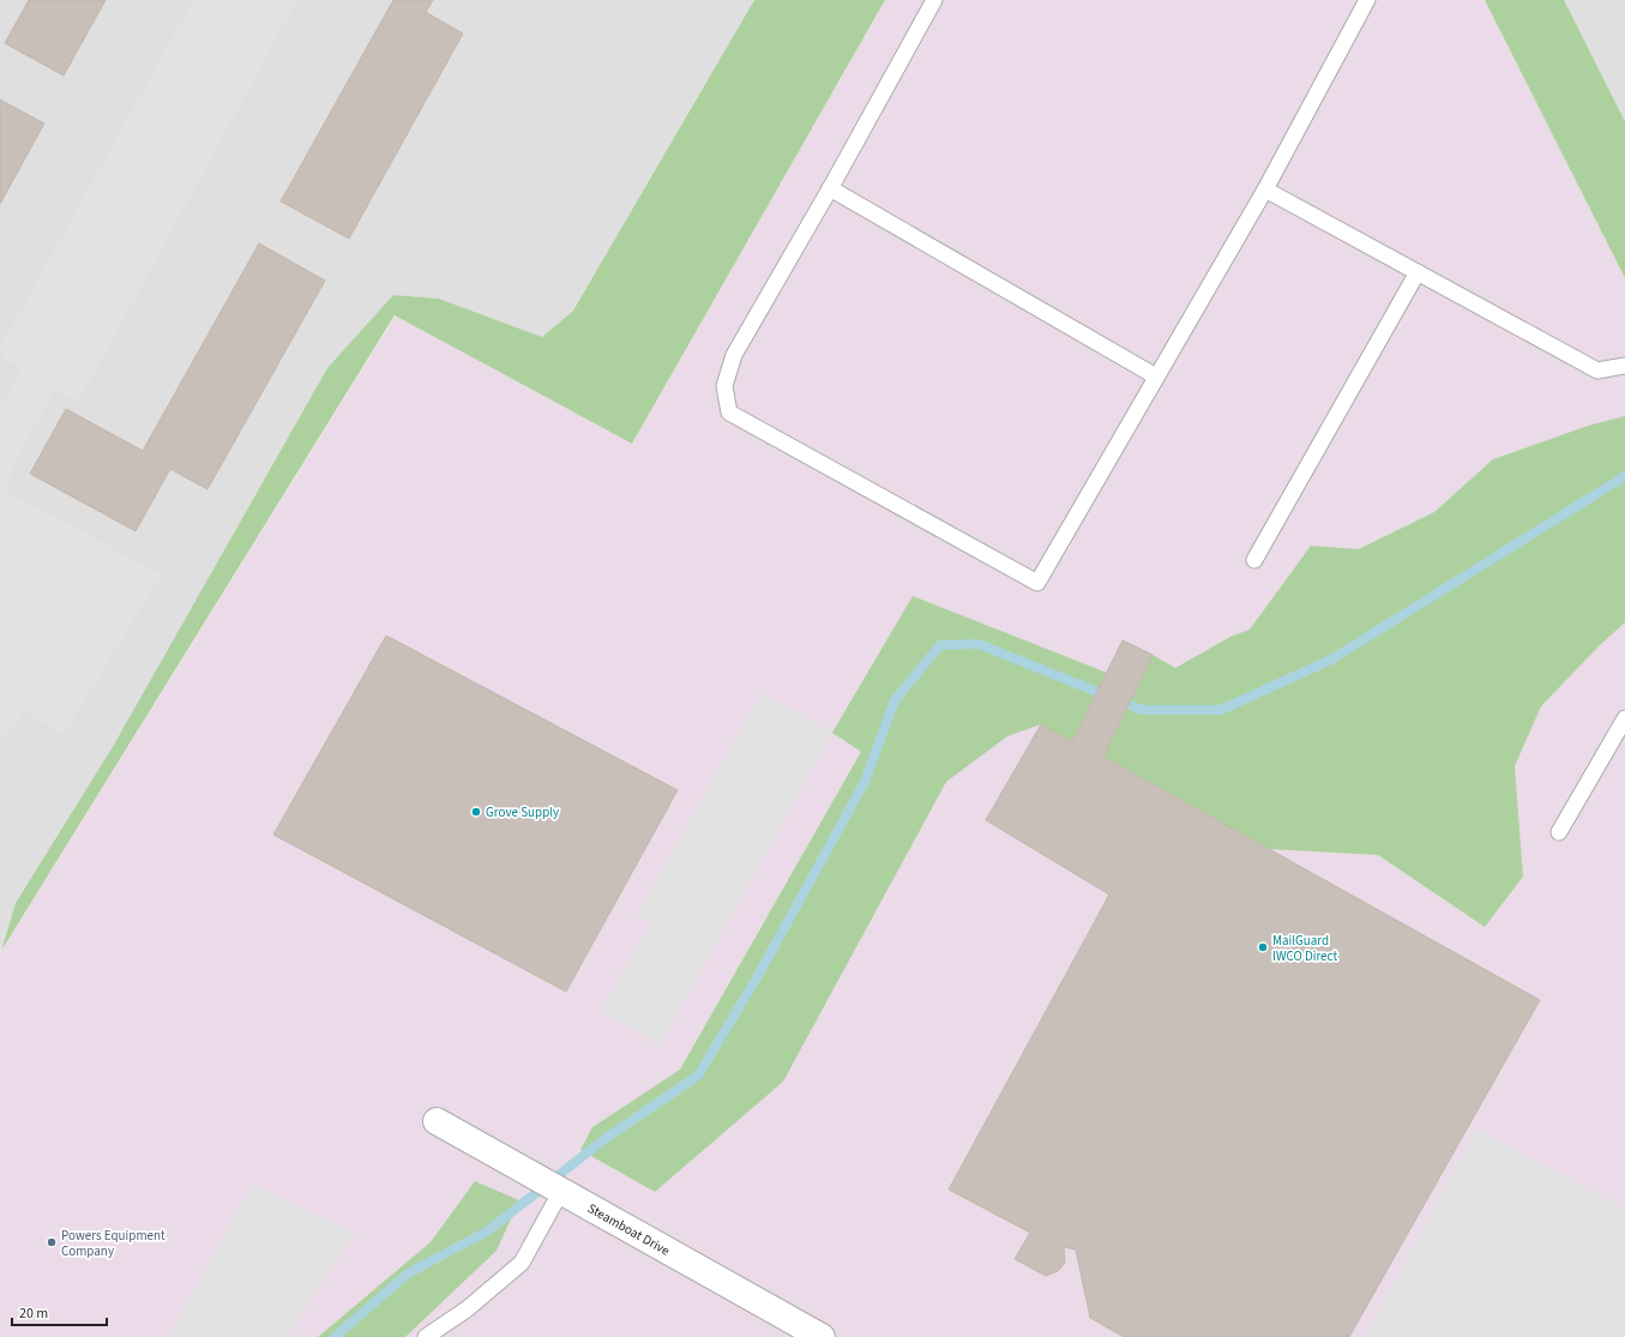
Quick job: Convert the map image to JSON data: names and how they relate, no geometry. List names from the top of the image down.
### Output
{
  "streets": {
    "street": ["Steamboat Drive"]
  },
  "places": ["Grove Supply", "MailGuard IWCO Direct", "Powers Equipment Company"],
  "scale_bar": "20 m"
}
